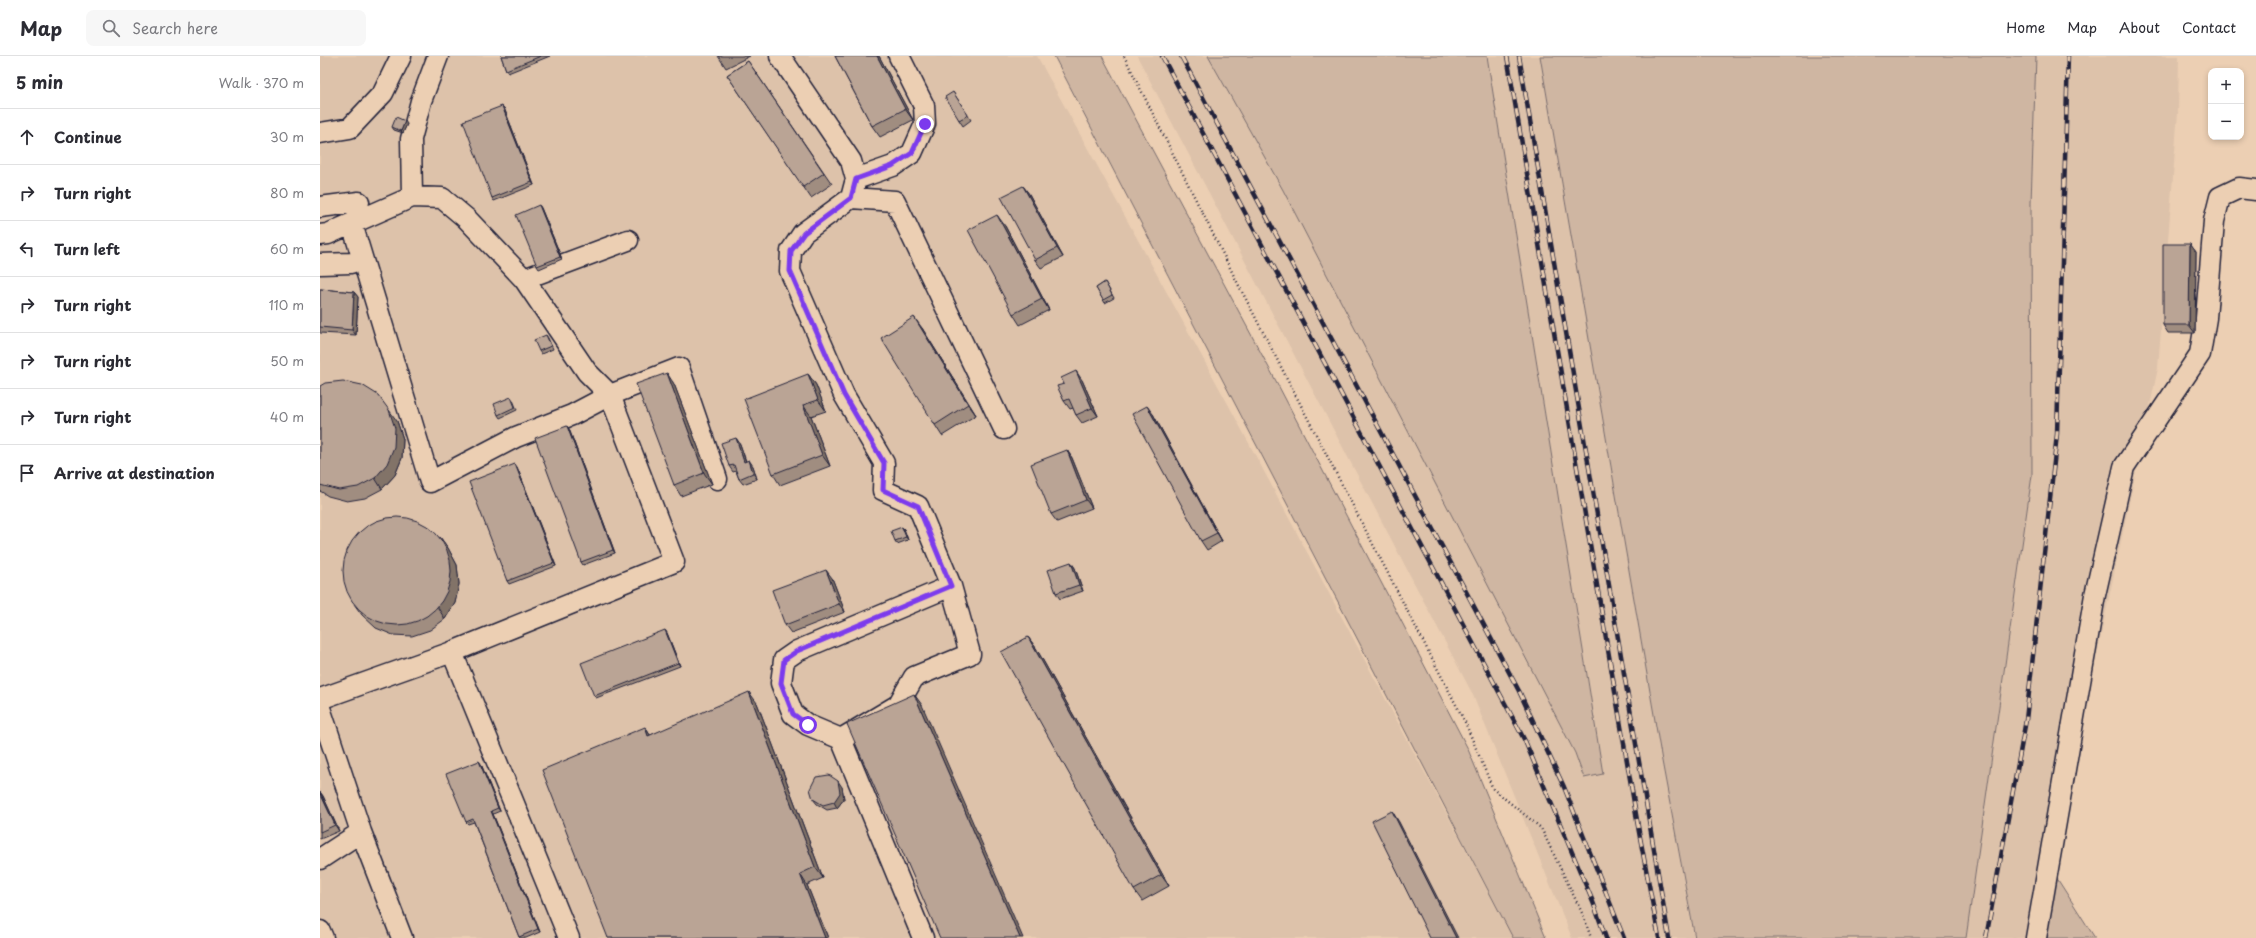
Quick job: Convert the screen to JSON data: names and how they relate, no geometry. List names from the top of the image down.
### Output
{
  "page": {
    "header": "Map",
    "search": "Search here",
    "nav": [
      "Home",
      "Map",
      "About",
      "Contact"
    ],
    "heading": ["5 min", "Walk · 370 m"],
    "map_buttons": ["+", "−"],
    "list": [
      ["Continue", "30 m"],
      ["Turn right", "80 m"],
      ["Turn left", "60 m"],
      ["Turn right", "110 m"],
      ["Turn right", "50 m"],
      ["Turn right", "40 m"],
      "Arrive at destination"
    ]
  }
}
